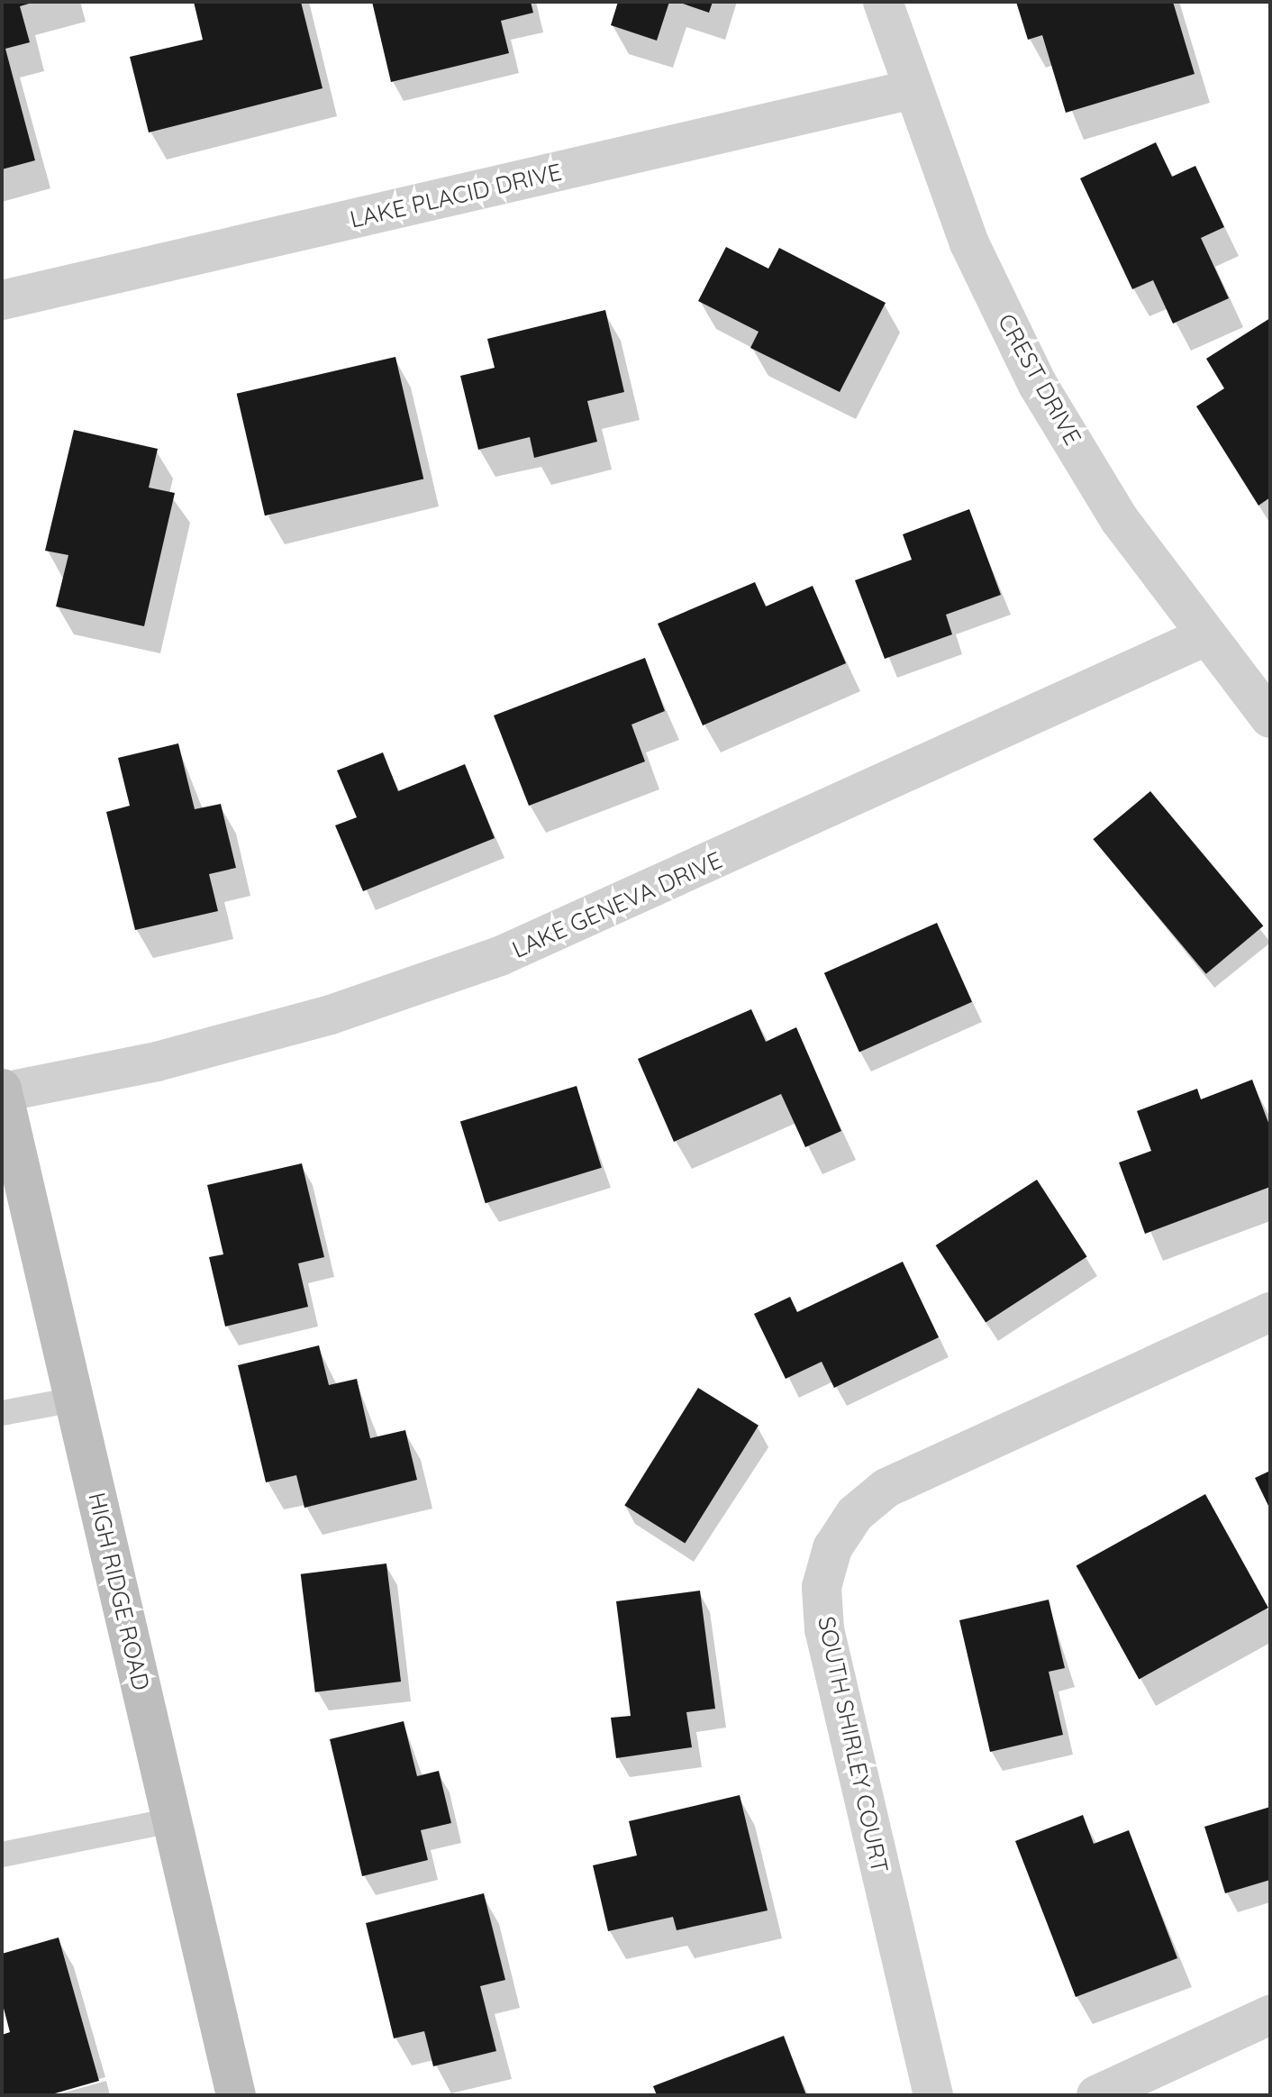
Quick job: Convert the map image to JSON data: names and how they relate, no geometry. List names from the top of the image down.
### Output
{
  "streets": {
    "street": [
      "LAKE PLACID DRIVE",
      "CREST DRIVE",
      "LAKE GENEVA DRIVE",
      "HIGH RIDGE ROAD",
      "SOUTH SHIRLEY COURT"
    ]
  },
  "crossings": [
    ["LAKE PLACID DRIVE", "CREST DRIVE"],
    ["CREST DRIVE", "LAKE GENEVA DRIVE"],
    ["LAKE GENEVA DRIVE", "HIGH RIDGE ROAD"]
  ]
}
